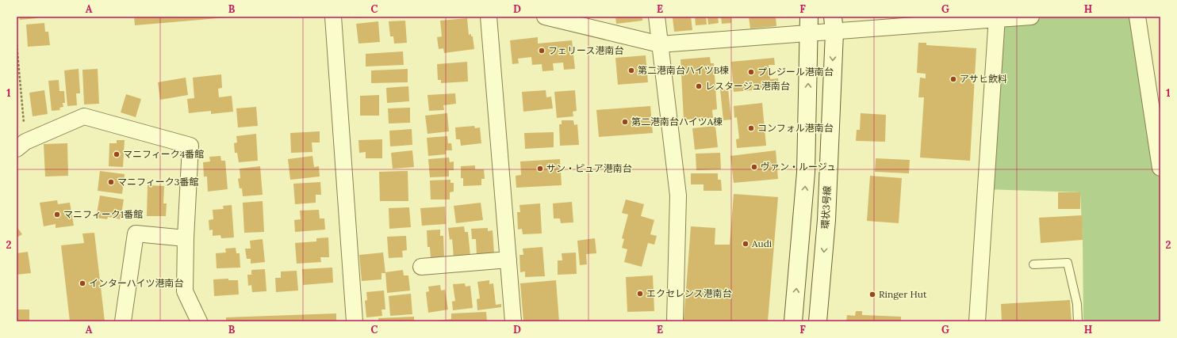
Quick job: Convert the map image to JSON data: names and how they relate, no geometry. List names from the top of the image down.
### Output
{
  "streets": {
    "street": ["環状3号線"]
  },
  "places": [
    "フェリース港南台",
    "第二港南台ハイツB棟",
    "プレジール港南台",
    "アサヒ飲料",
    "レスタージュ港南台",
    "第二港南台ハイツA棟",
    "コンフォル港南台",
    "マニフィーク4番館",
    "ヴァン・ルージュ",
    "サン・ピュア港南台",
    "マニフィーク3番館",
    "マニフィーク1番館",
    "Audi",
    "インターハイツ港南台",
    "エクセレンス港南台",
    "Ringer Hut"
  ],
  "grid": {
    "columns": [
      "A",
      "B",
      "C",
      "D",
      "E",
      "F",
      "G",
      "H"
    ],
    "rows": ["1", "2"]
  }
}
